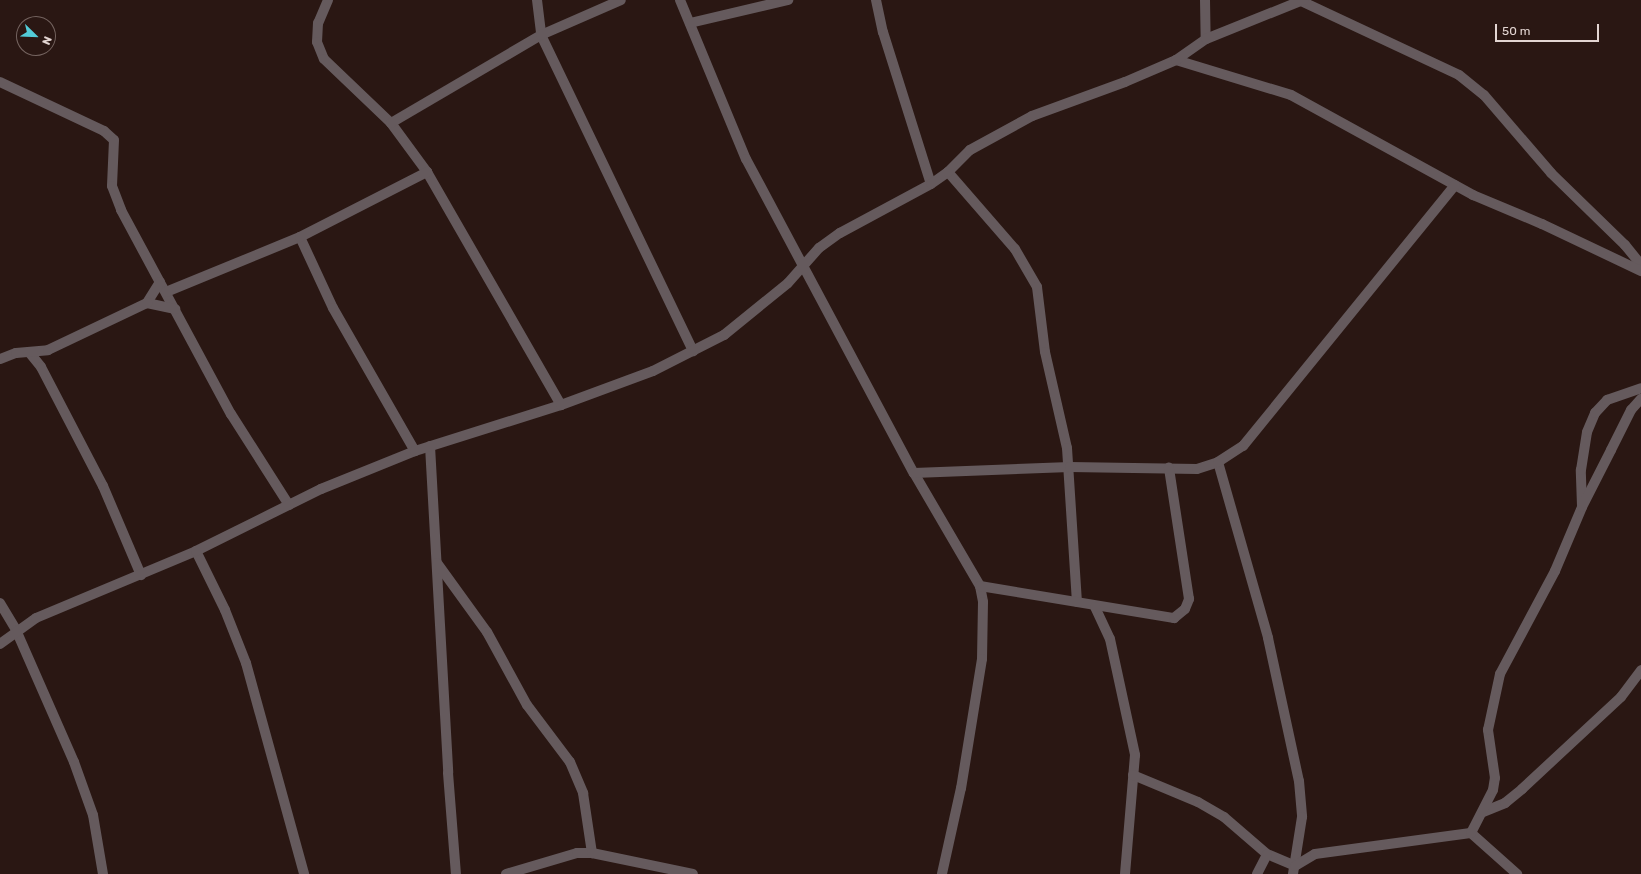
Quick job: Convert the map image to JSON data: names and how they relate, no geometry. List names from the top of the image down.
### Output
{
  "scale_bar": "50 m",
  "north": "bottom right"
}
